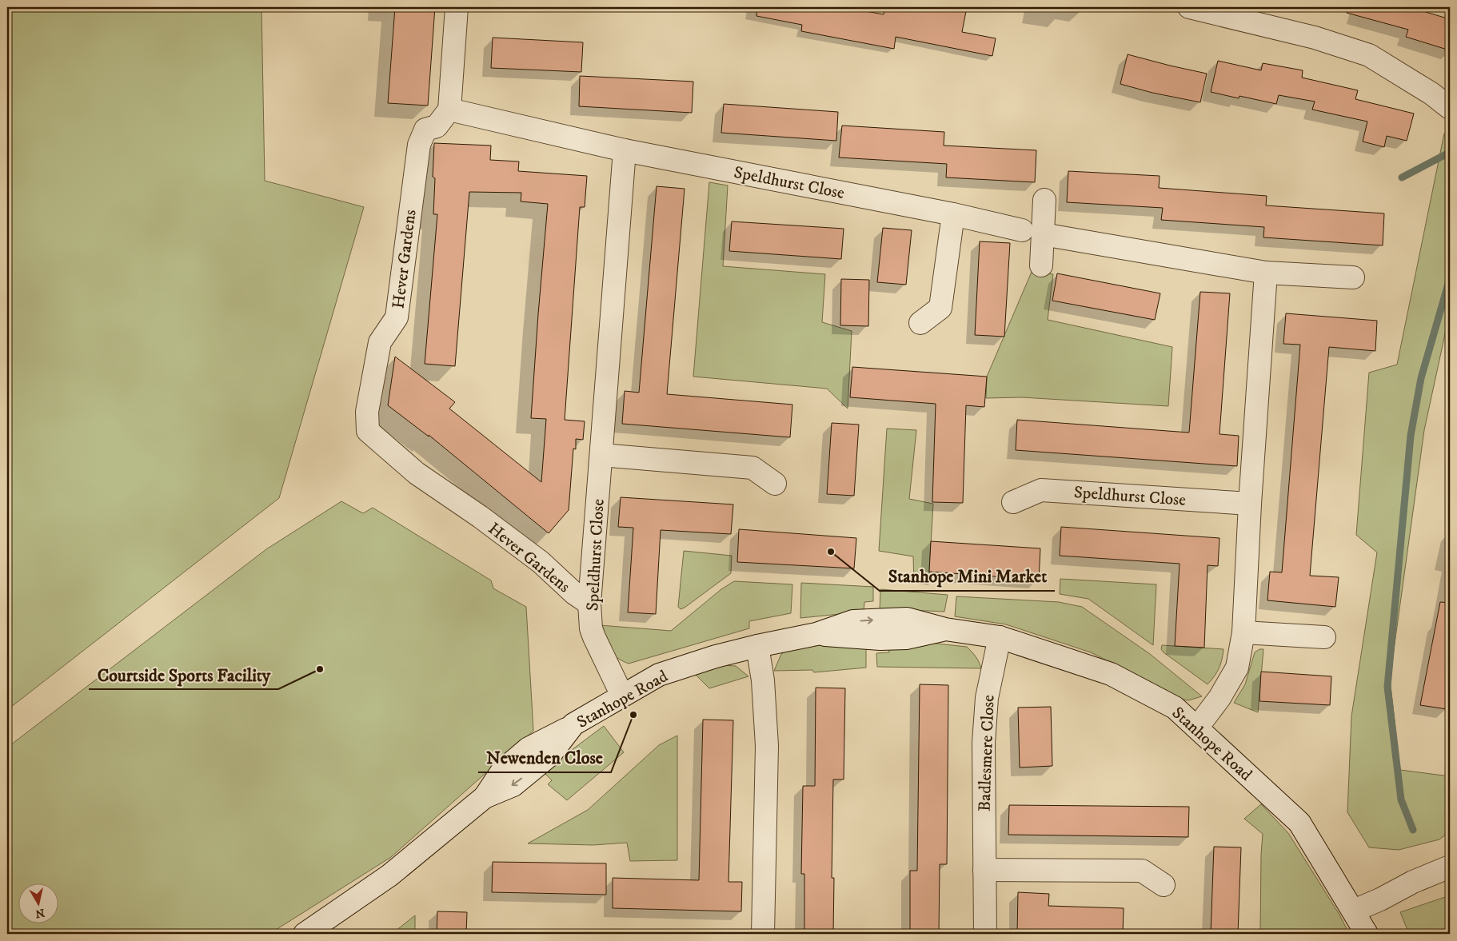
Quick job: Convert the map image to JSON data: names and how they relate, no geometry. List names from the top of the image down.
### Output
{
  "streets": {
    "street": [
      "Speldhurst Close",
      "Hever Gardens",
      "Stanhope Road",
      "Badlesmere Close"
    ]
  },
  "crossings": [
    ["Speldhurst Close", "Hever Gardens"],
    ["Speldhurst Close", "Stanhope Road"],
    ["Stanhope Road", "Badlesmere Close"]
  ],
  "places": ["Stanhope Mini Market", "Courtside Sports Facility", "Newenden Close"],
  "north": "bottom"
}
